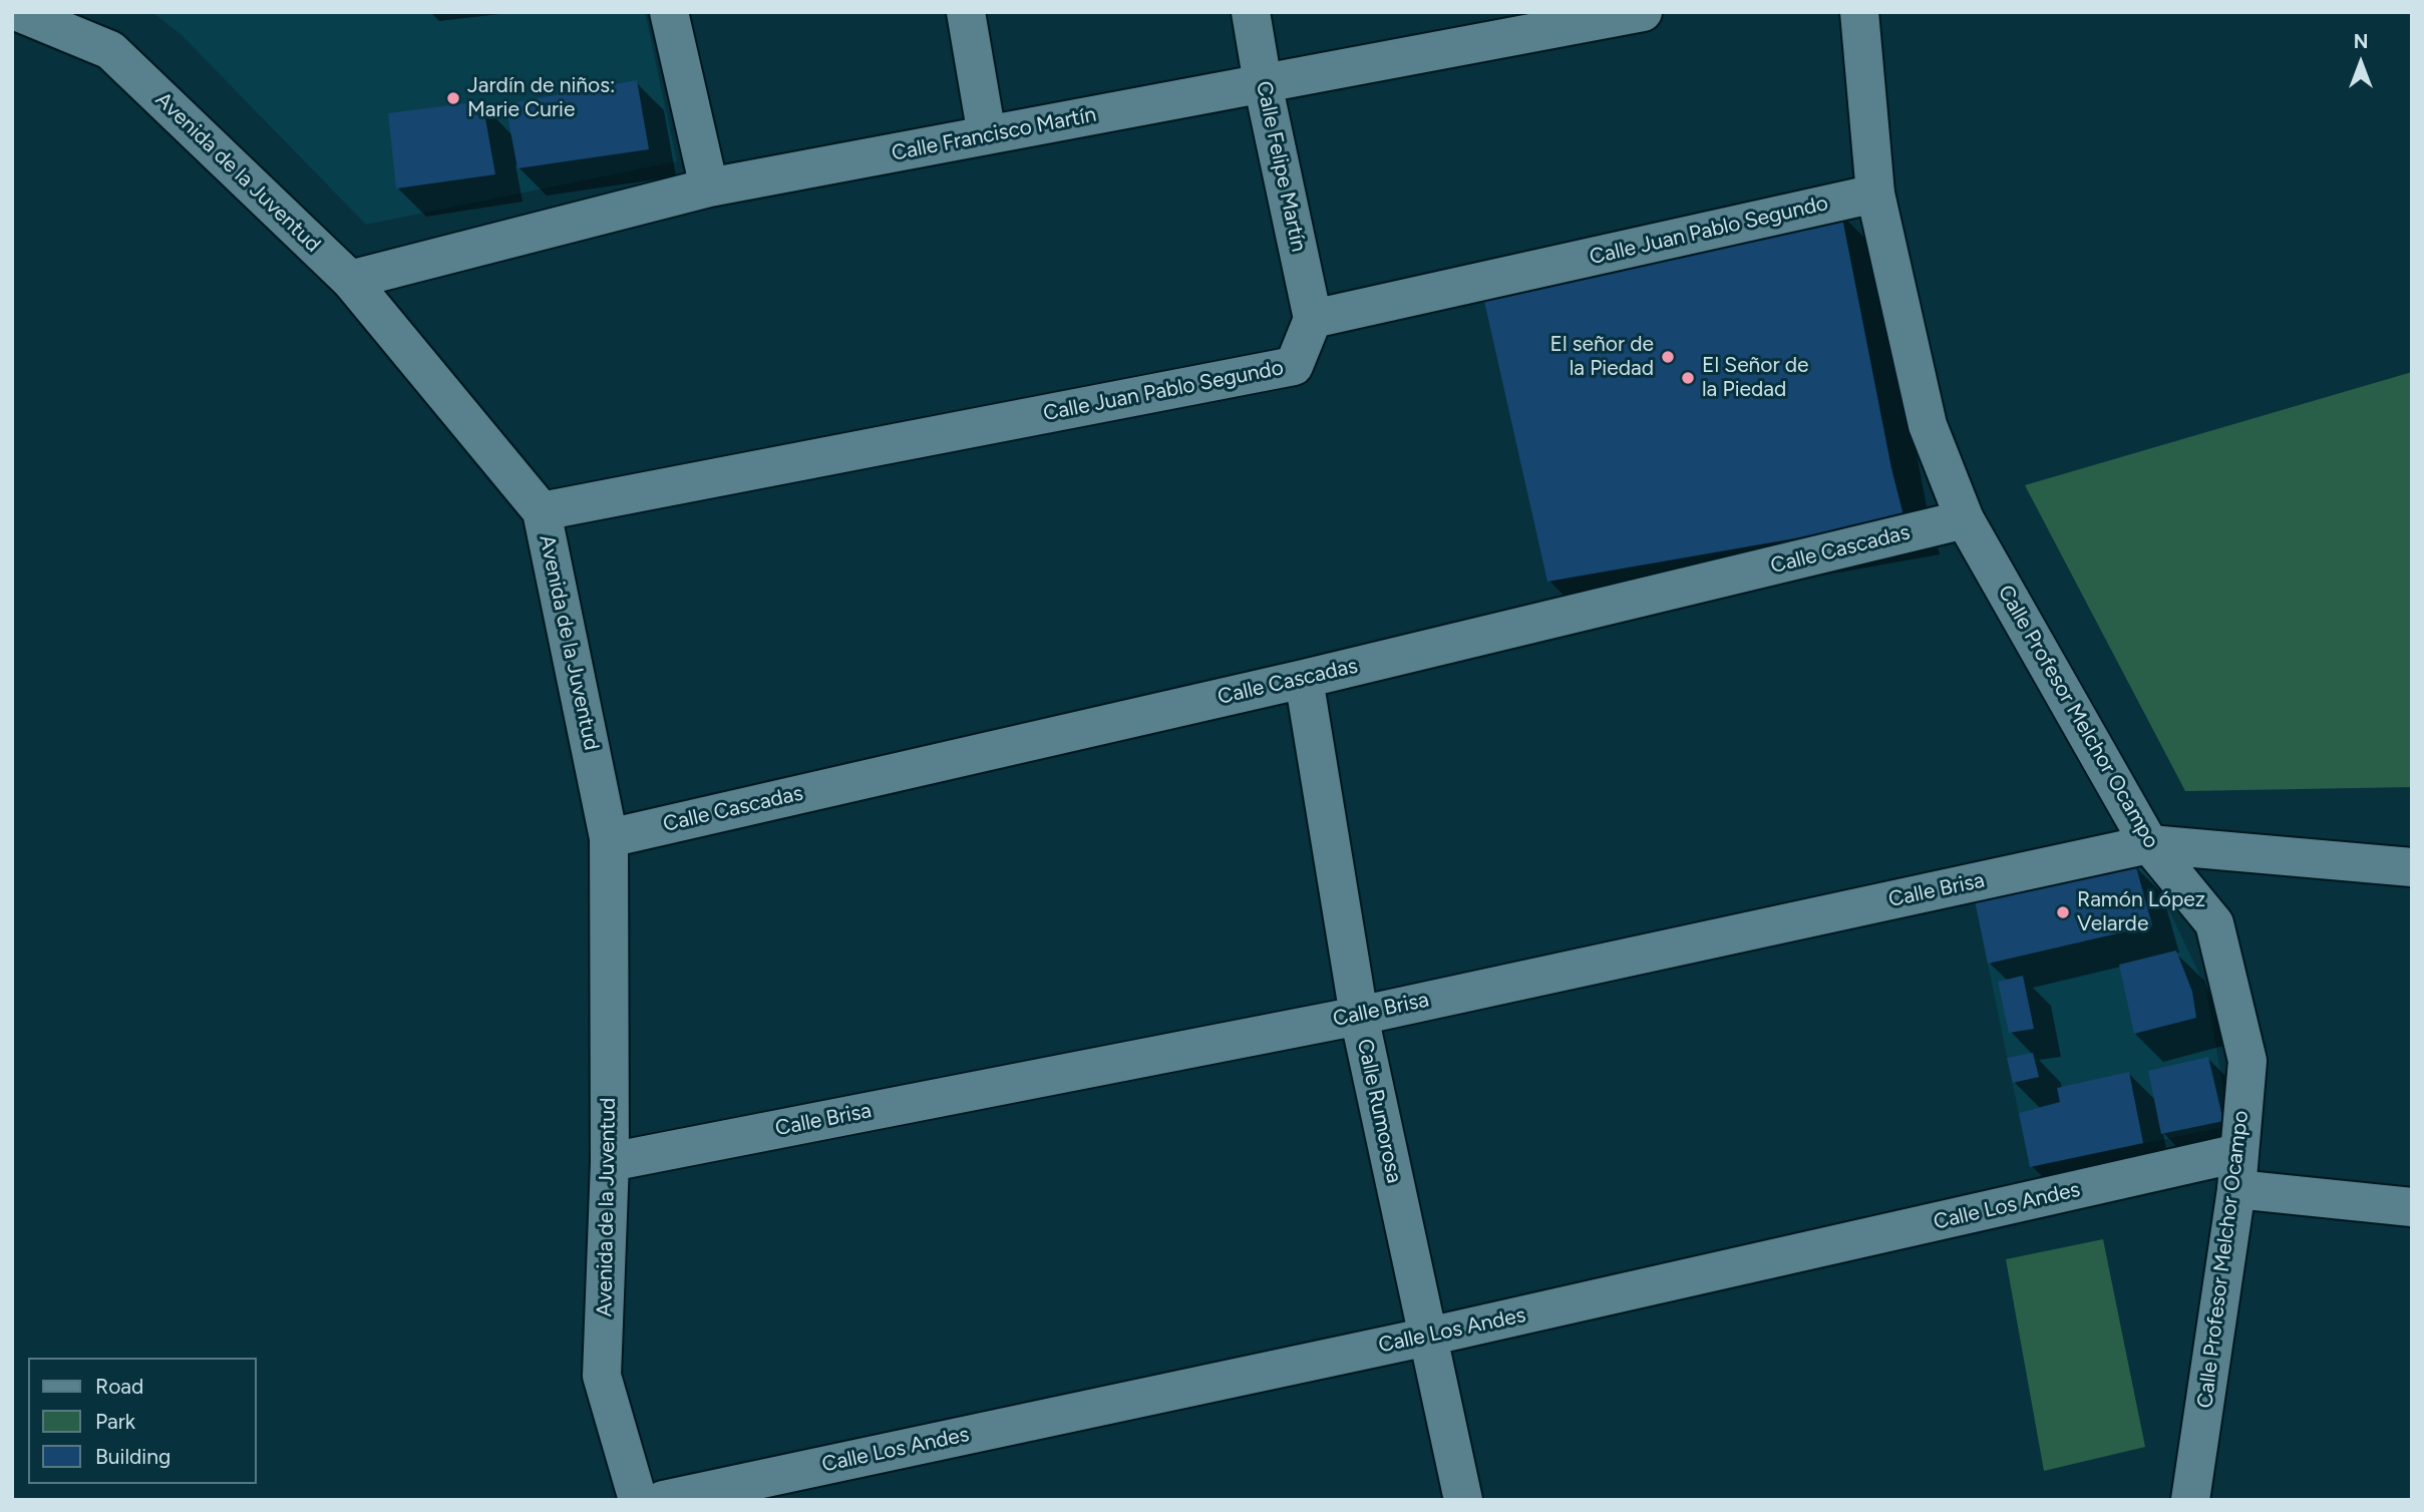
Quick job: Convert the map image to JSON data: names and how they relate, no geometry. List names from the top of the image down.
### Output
{
  "streets": {
    "street": [
      "Calle Francisco Martín",
      "Calle Felipe Martín",
      "Avenida de la Juventud",
      "Calle Juan Pablo Segundo",
      "Calle Cascadas",
      "Calle Profesor Melchor Ocampo",
      "Calle Brisa",
      "Calle Rumorosa",
      "Calle Los Andes"
    ]
  },
  "crossings": [
    ["Calle Francisco Martín", "Calle Felipe Martín"],
    ["Calle Francisco Martín", "Avenida de la Juventud"],
    ["Calle Felipe Martín", "Calle Juan Pablo Segundo"],
    ["Avenida de la Juventud", "Calle Juan Pablo Segundo"],
    ["Avenida de la Juventud", "Calle Cascadas"],
    ["Avenida de la Juventud", "Calle Brisa"],
    ["Calle Juan Pablo Segundo", "Calle Profesor Melchor Ocampo"],
    ["Calle Cascadas", "Calle Profesor Melchor Ocampo"],
    ["Calle Cascadas", "Calle Rumorosa"],
    ["Calle Profesor Melchor Ocampo", "Calle Brisa"],
    ["Calle Profesor Melchor Ocampo", "Calle Los Andes"],
    ["Calle Brisa", "Calle Rumorosa"],
    ["Calle Rumorosa", "Calle Los Andes"]
  ],
  "places": [
    "Jardín de niños: Marie Curie",
    "El señor de la Piedad",
    "El Señor de la Piedad",
    "Ramón López Velarde"
  ],
  "legend": ["Road", "Park", "Building"],
  "north": "top"
}
